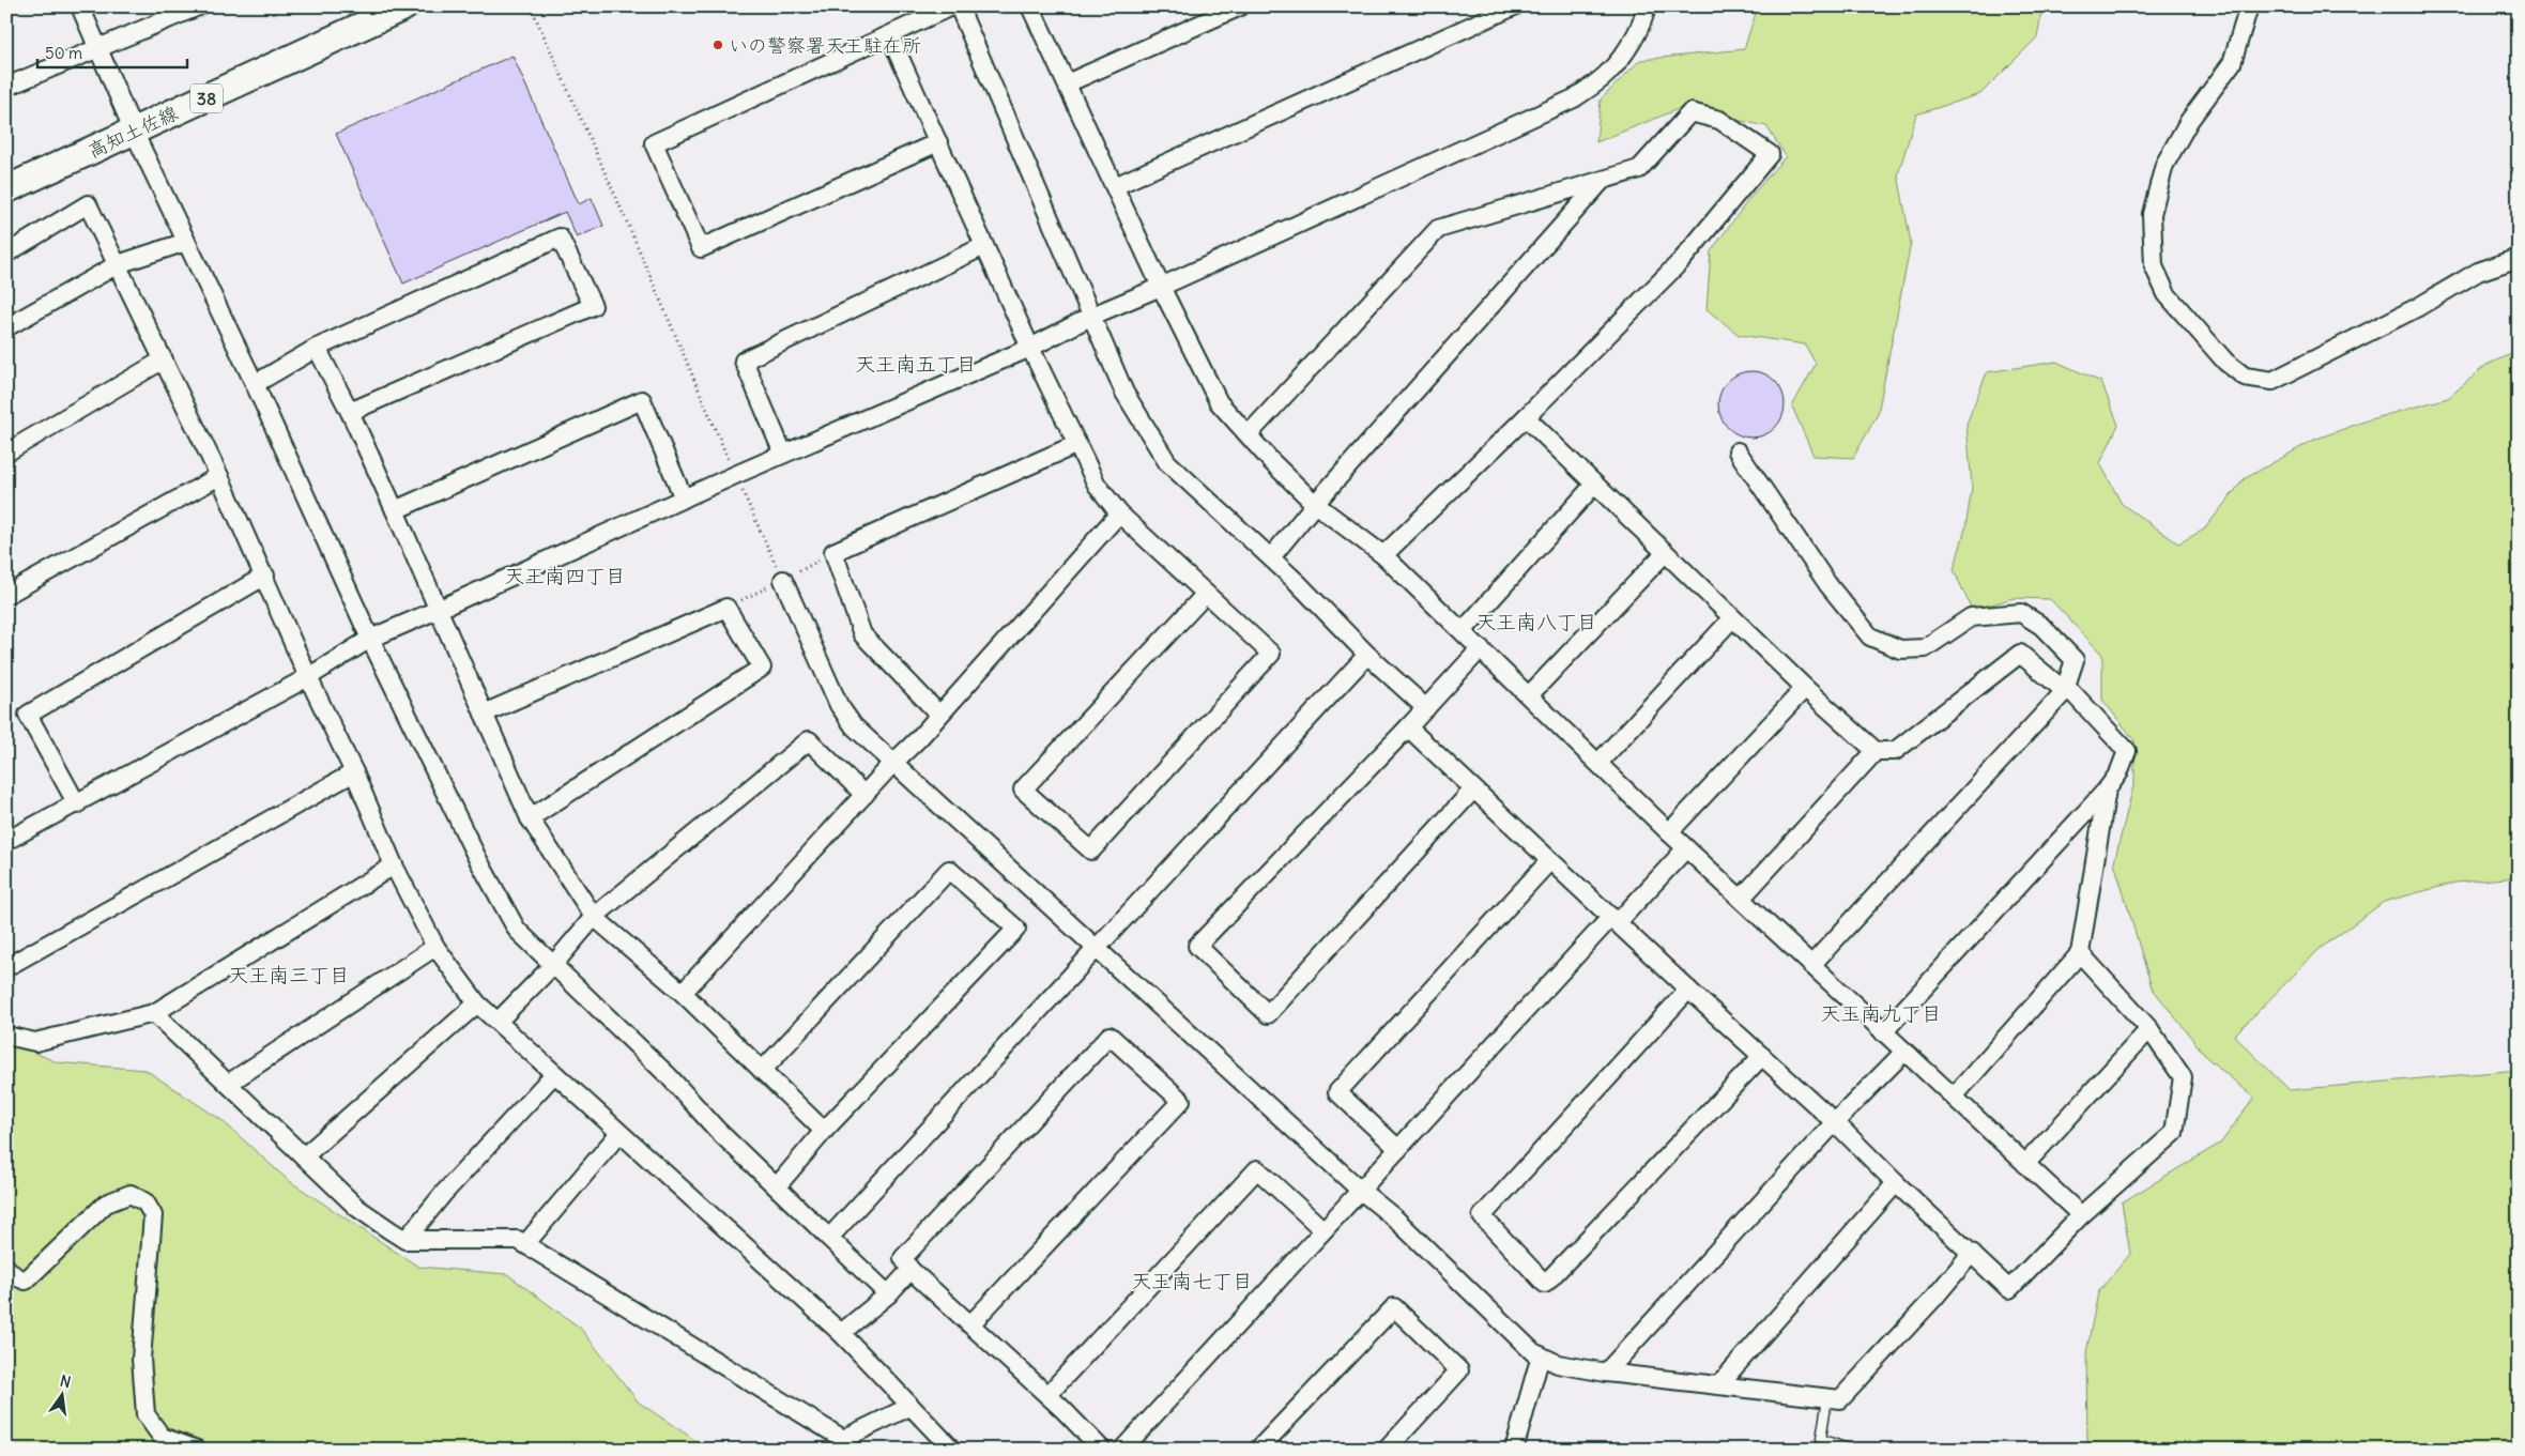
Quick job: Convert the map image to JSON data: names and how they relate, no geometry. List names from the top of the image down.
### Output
{
  "streets": {
    "main road": ["38", "高知土佐線"]
  },
  "districts": [
    "天王南五丁目",
    "天王南四丁目",
    "天王南八丁目",
    "天王南三丁目",
    "天王南九丁目",
    "天王南七丁目"
  ],
  "places": ["いの警察署天王駐在所"],
  "scale_bar": "50 m",
  "north": "top"
}
